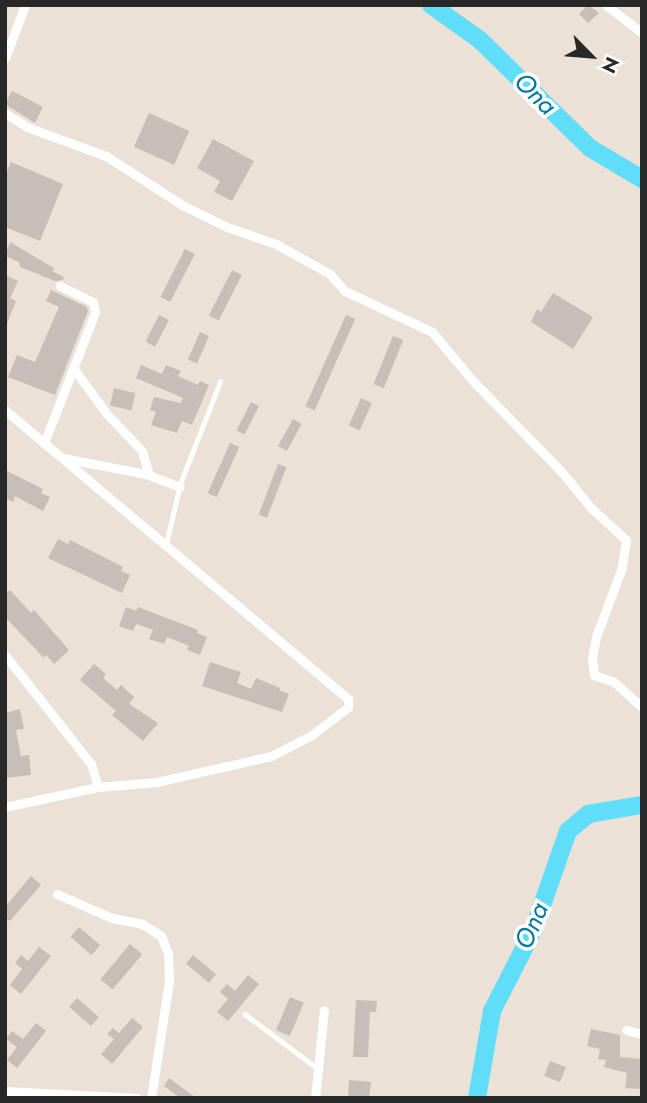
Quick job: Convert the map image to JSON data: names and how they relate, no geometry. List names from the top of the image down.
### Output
{
  "water": ["Ona"],
  "north": "bottom right"
}
